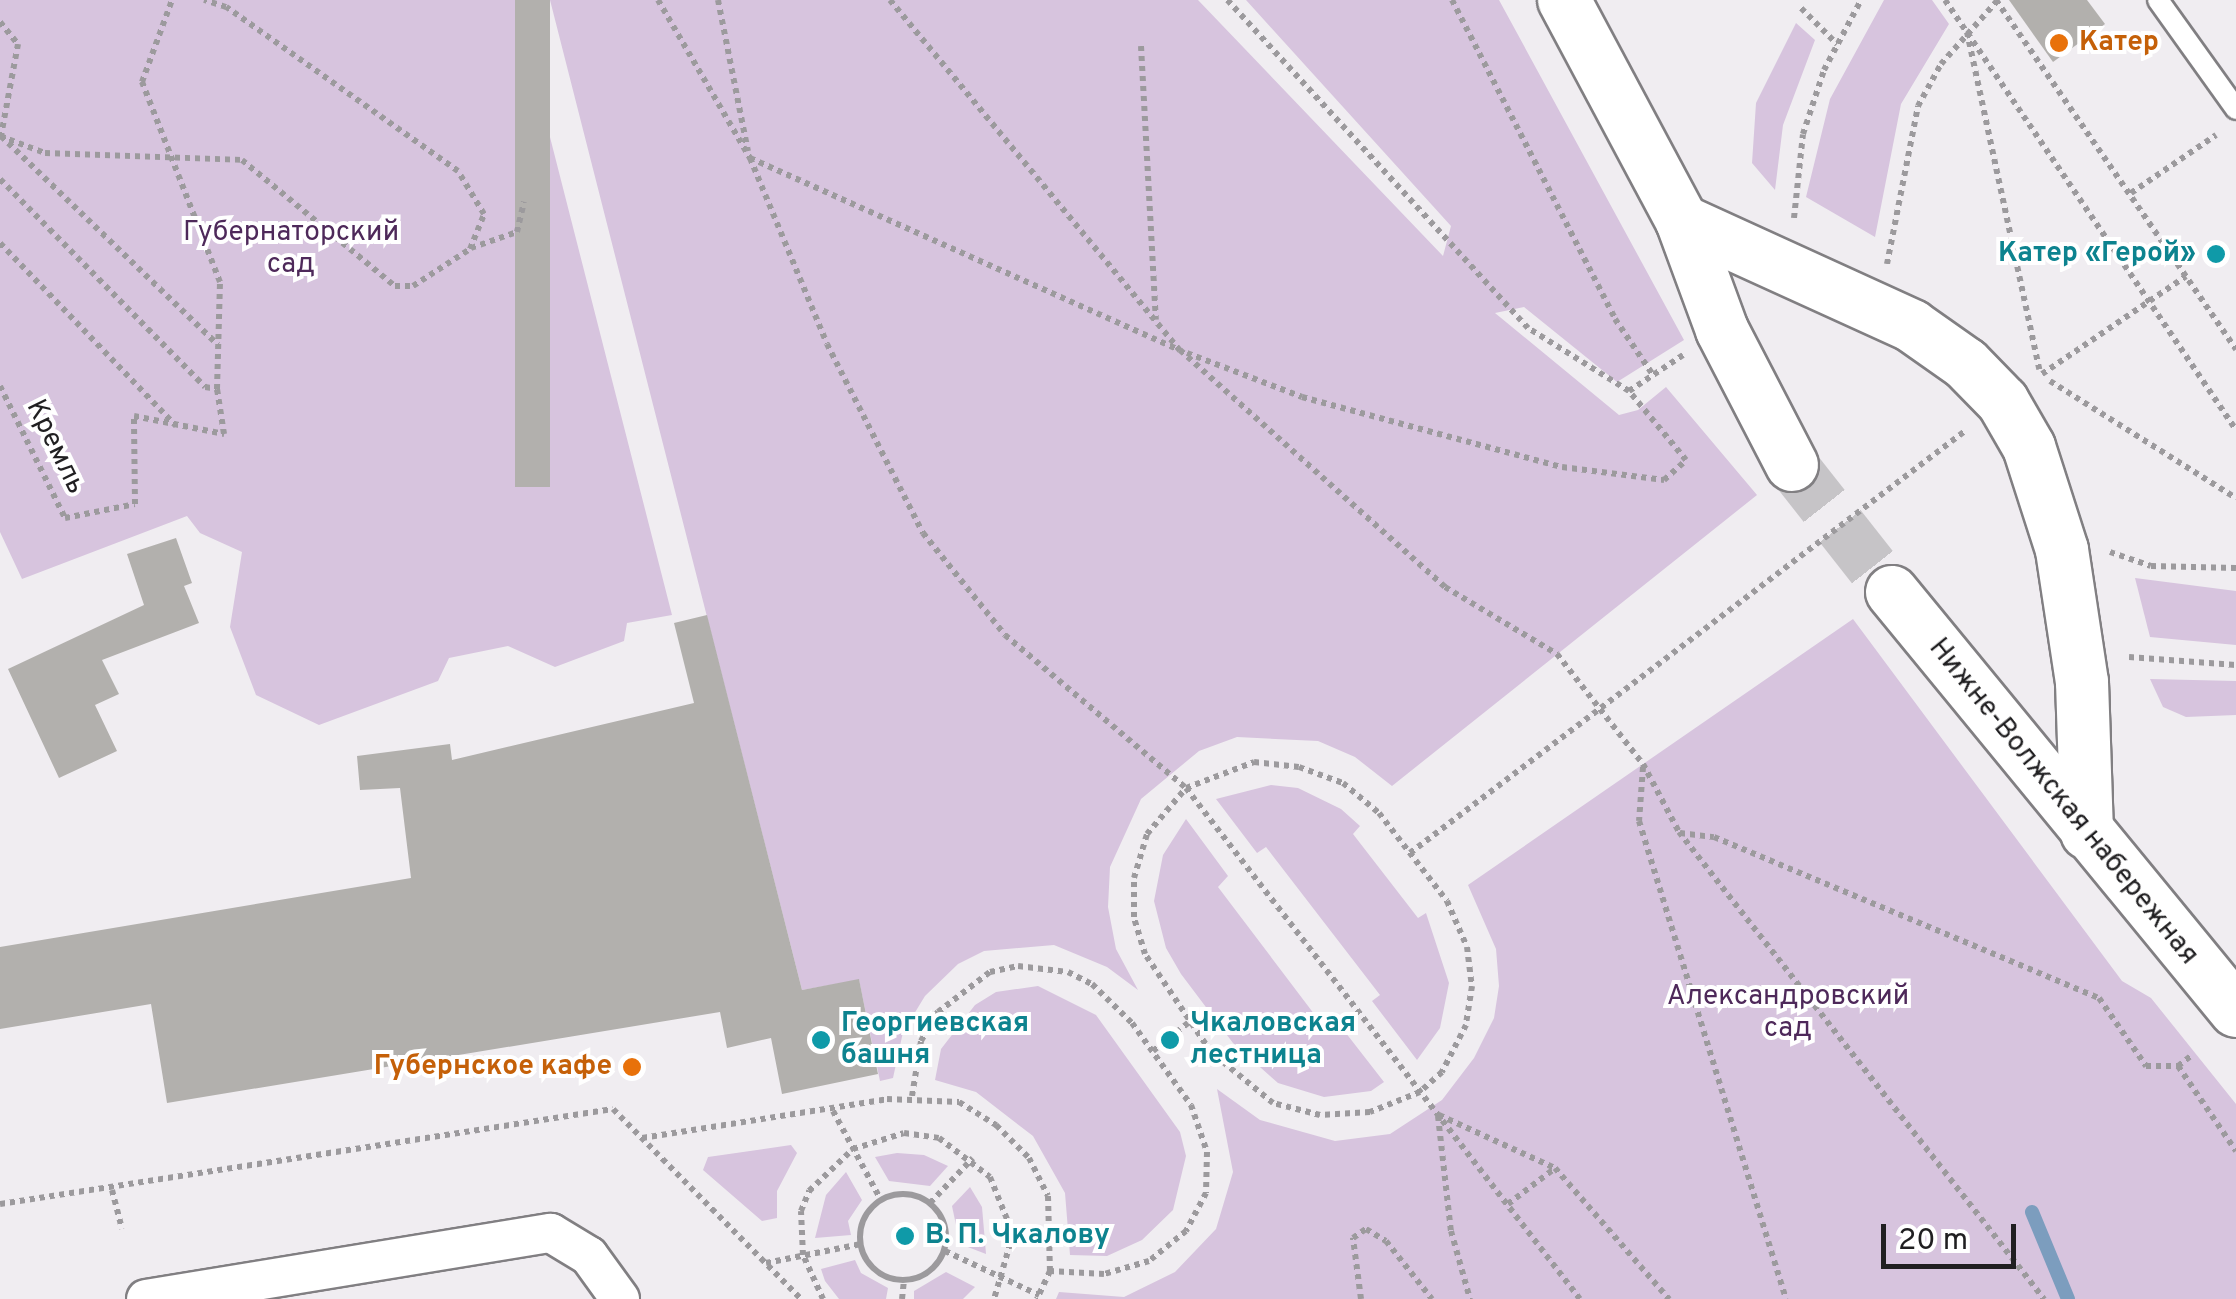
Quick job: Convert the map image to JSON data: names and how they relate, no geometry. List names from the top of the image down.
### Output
{
  "streets": {
    "main road": ["Нижне-Волжская набережная"],
    "path": ["Кремль"]
  },
  "parks": ["Губернаторский сад", "Александровский сад"],
  "places": [
    "Катер",
    "Катер «Герой»",
    "Георгиевская башня",
    "Чкаловская лестница",
    "Губернское кафе",
    "В. П. Чкалову"
  ],
  "scale_bar": "20 m"
}
